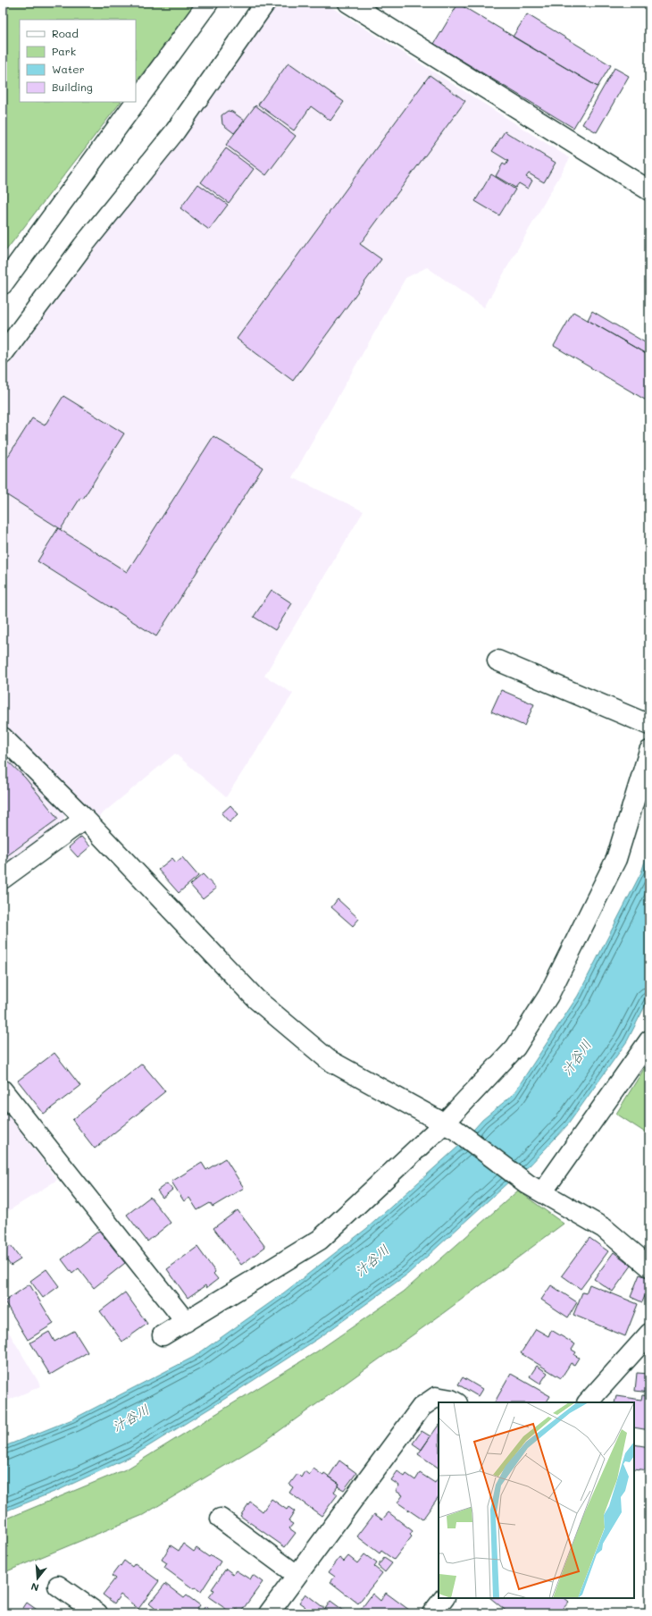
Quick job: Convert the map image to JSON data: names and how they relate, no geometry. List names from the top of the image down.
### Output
{
  "water": ["汁谷川"],
  "legend": [
    "Road",
    "Park",
    "Water",
    "Building"
  ],
  "north": "bottom"
}
